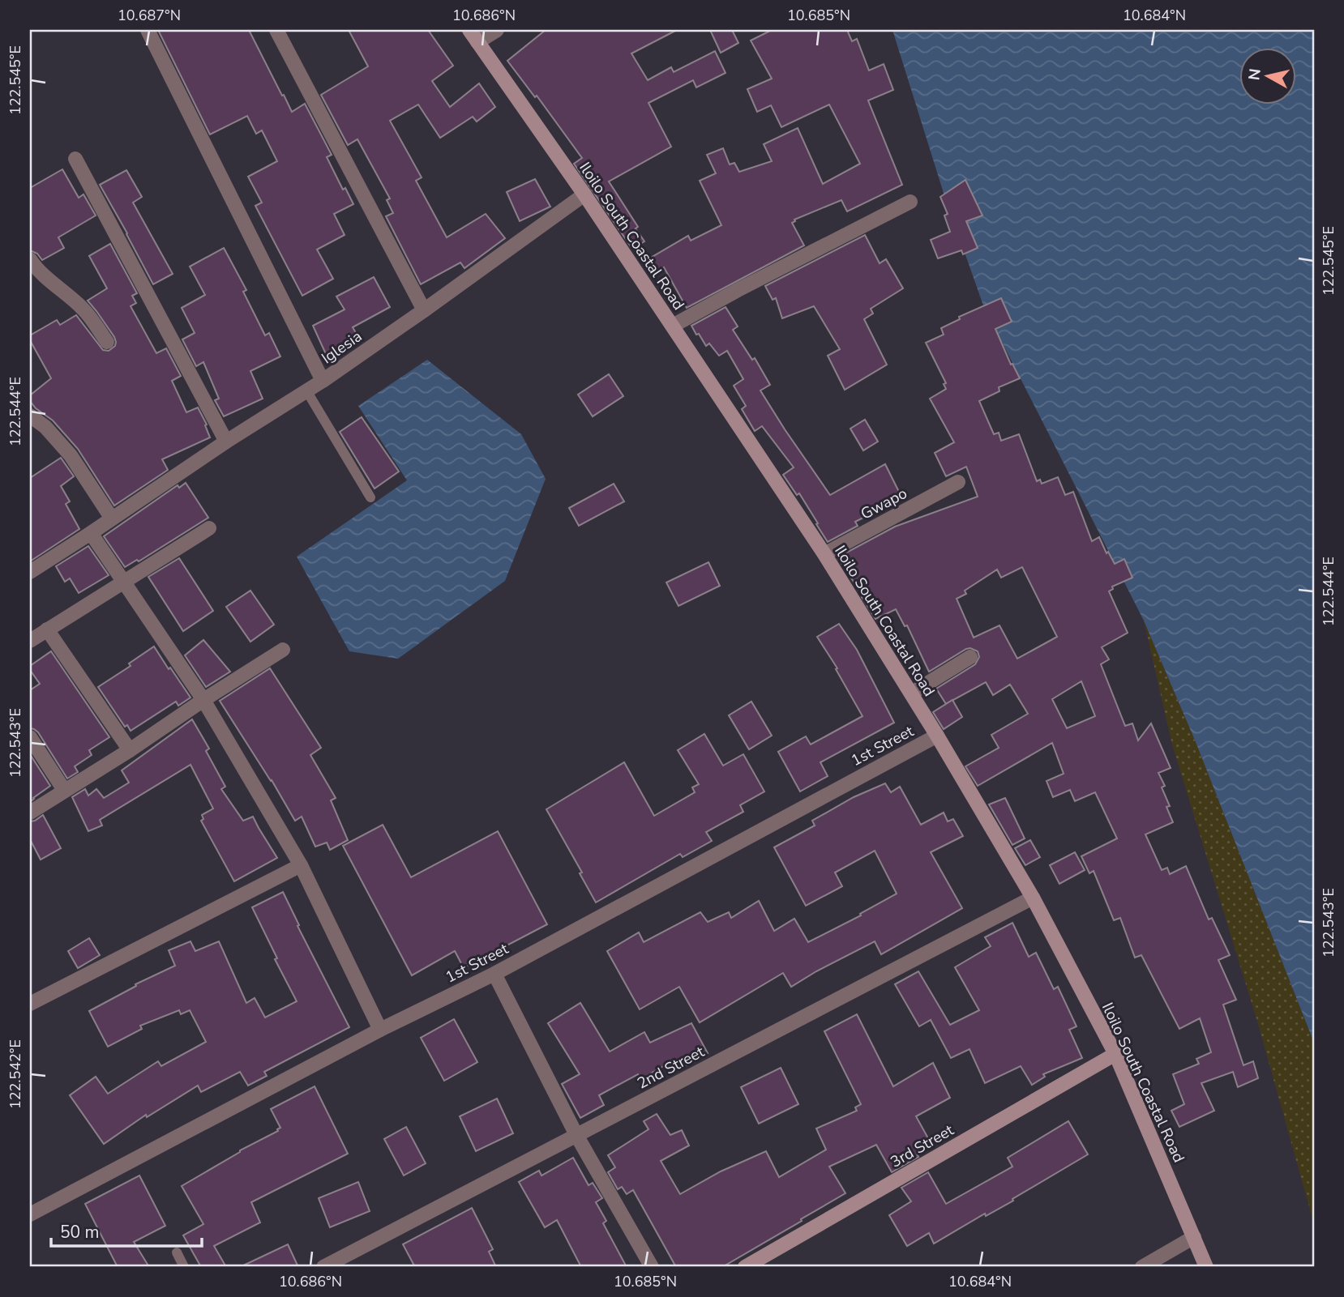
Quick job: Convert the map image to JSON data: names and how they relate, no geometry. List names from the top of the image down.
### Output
{
  "streets": {
    "street": [
      "Iloilo South Coastal Road",
      "Iglesia",
      "Gwapo",
      "1st Street",
      "2nd Street",
      "3rd Street"
    ]
  },
  "crossings": [
    ["Iloilo South Coastal Road", "Iglesia"],
    ["Iloilo South Coastal Road", "Gwapo"],
    ["Iloilo South Coastal Road", "1st Street"],
    ["Iloilo South Coastal Road", "2nd Street"],
    ["Iloilo South Coastal Road", "3rd Street"]
  ],
  "scale_bar": "50 m",
  "north": "left",
  "coordinates": [
    "10.687°N",
    "10.686°N",
    "10.685°N",
    "10.684°N",
    "122.545°E",
    "122.544°E",
    "122.543°E",
    "122.542°E"
  ]
}
